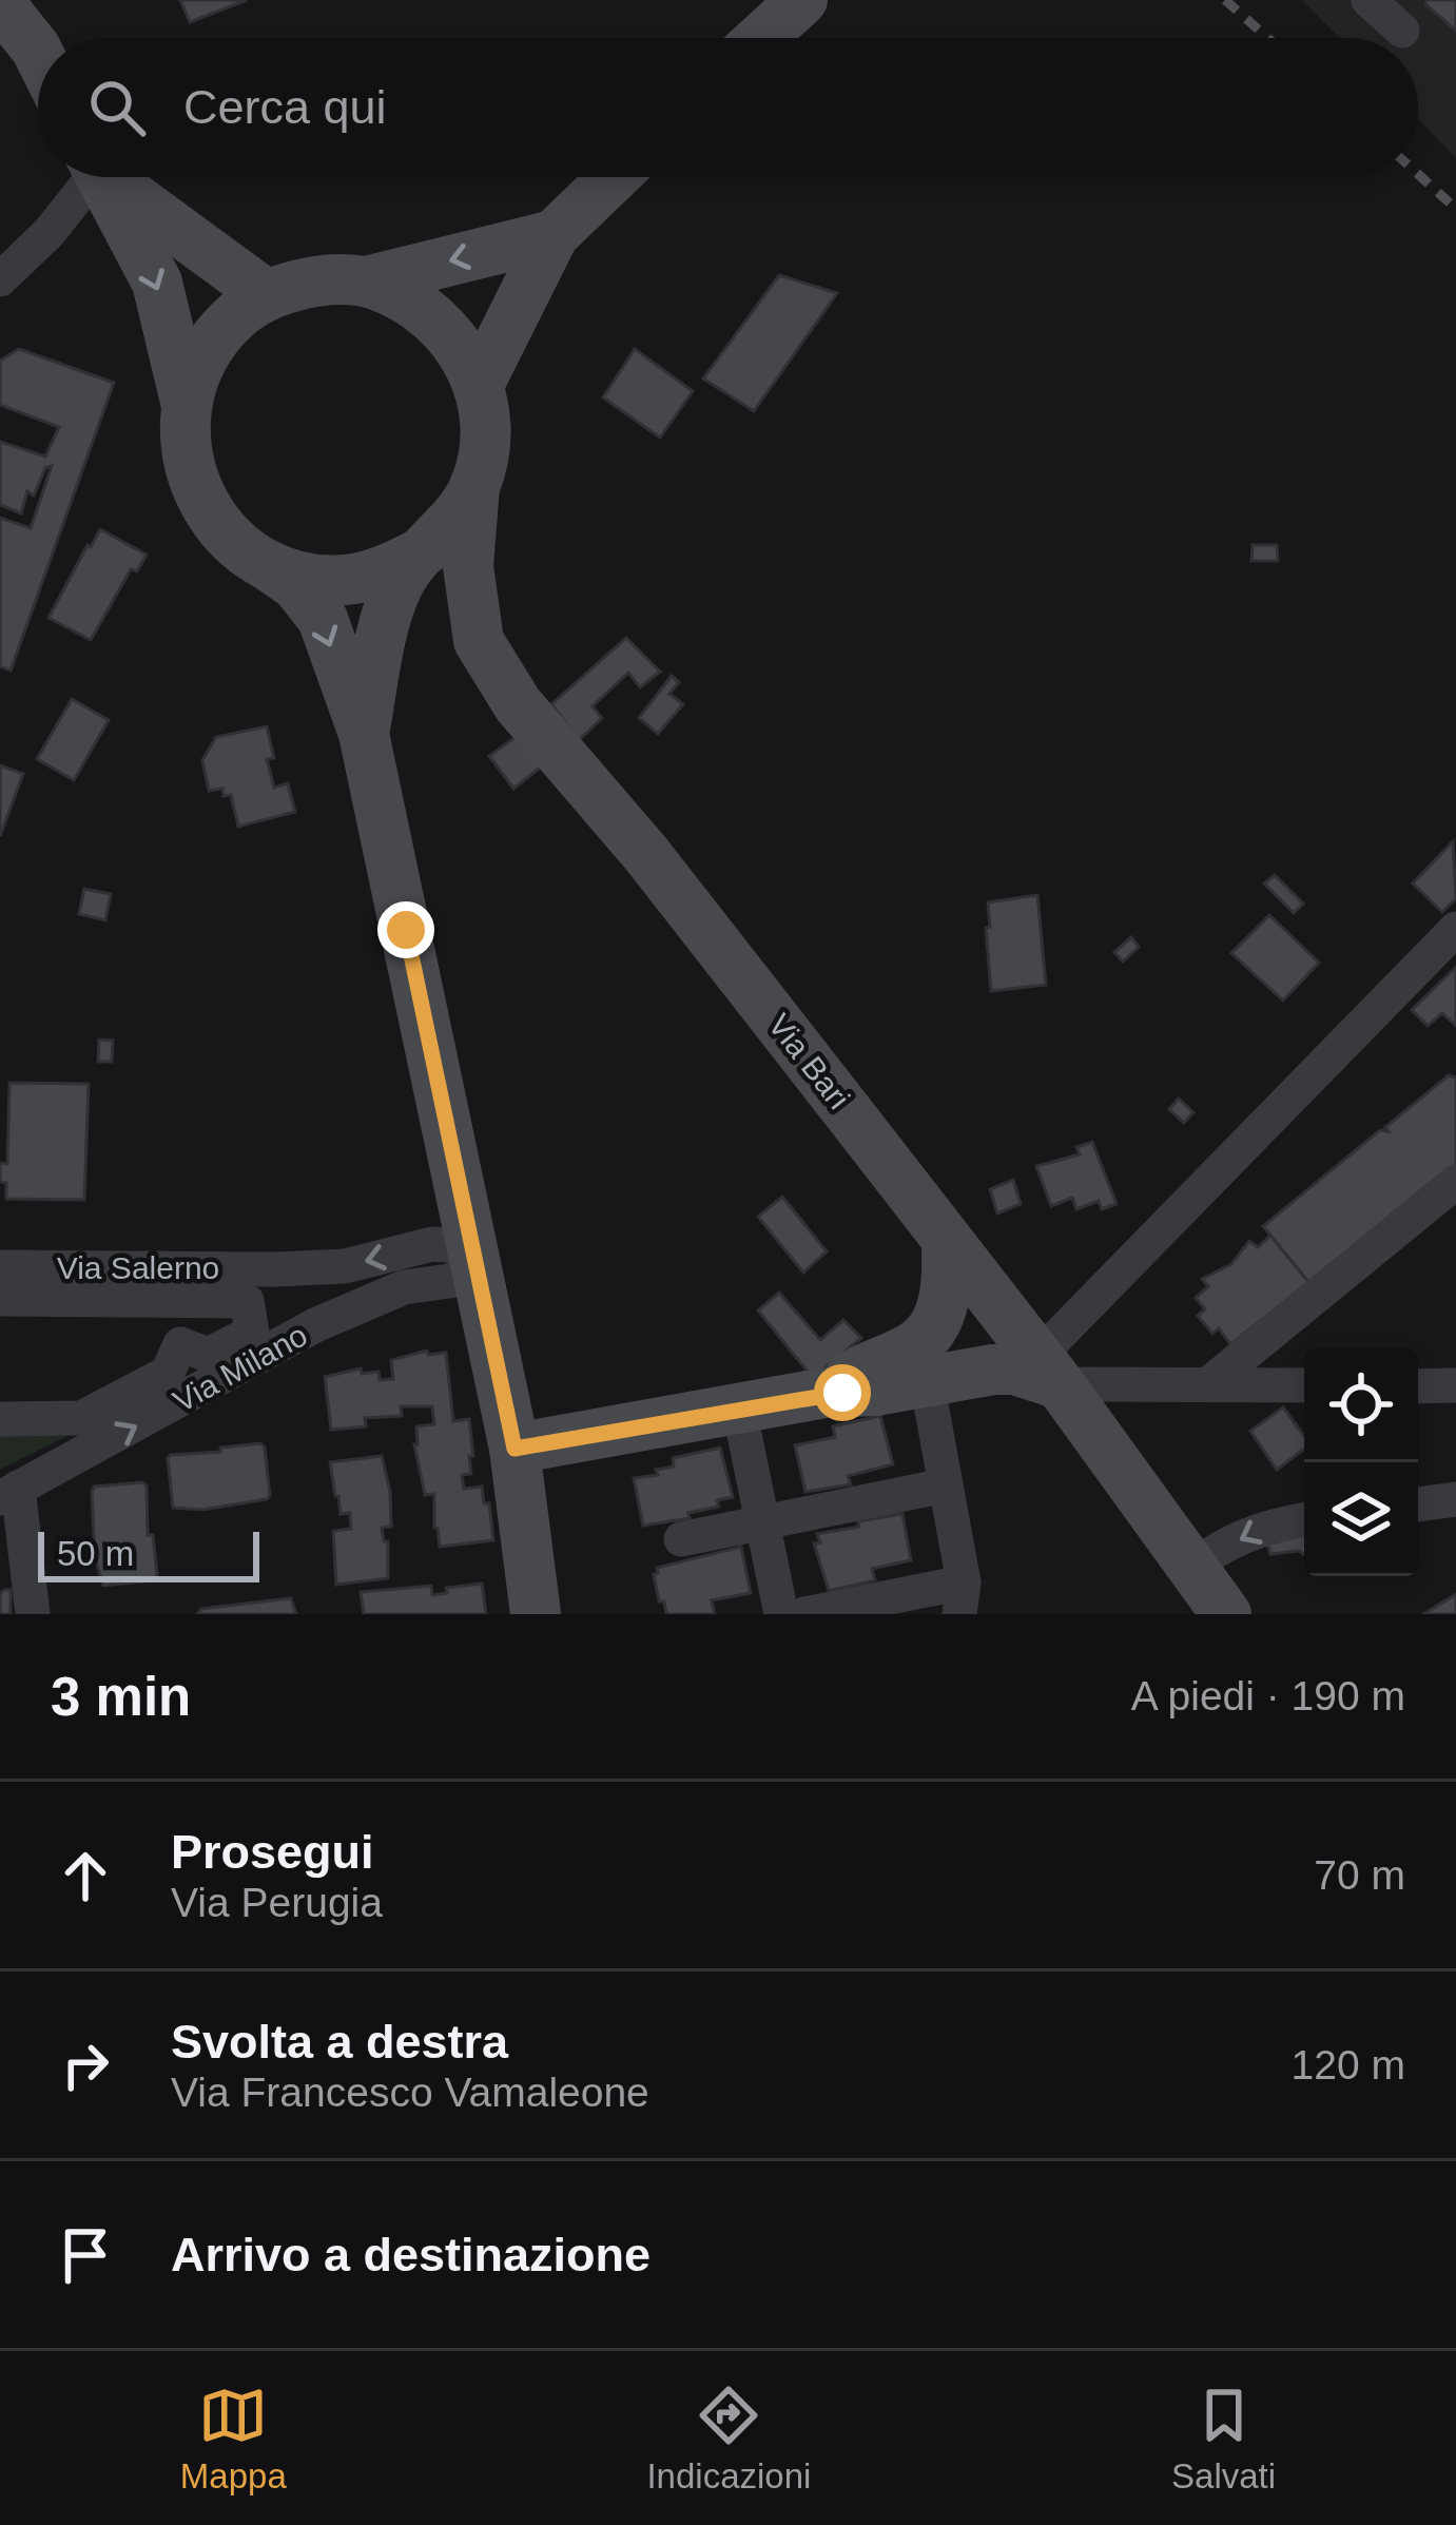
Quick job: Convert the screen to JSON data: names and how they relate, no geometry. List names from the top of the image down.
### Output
{
  "streets": {
    "main road": ["Via Bari"],
    "street": ["Via Salerno", "Via Milano"]
  },
  "crossings": [
    ["Via Salerno", "Via Milano"]
  ],
  "one_way": ["Via Salerno", "Via Milano"],
  "scale_bar": "50 m",
  "page": {
    "search": "Cerca qui",
    "scale": "50 m",
    "heading": ["3 min", "A piedi · 190 m"],
    "list": [
      ["Prosegui", "Via Perugia", "70 m"],
      ["Svolta a destra", "Via Francesco Vamaleone", "120 m"],
      "Arrivo a destinazione"
    ],
    "nav": ["Mappa", "Indicazioni", "Salvati"]
  }
}
